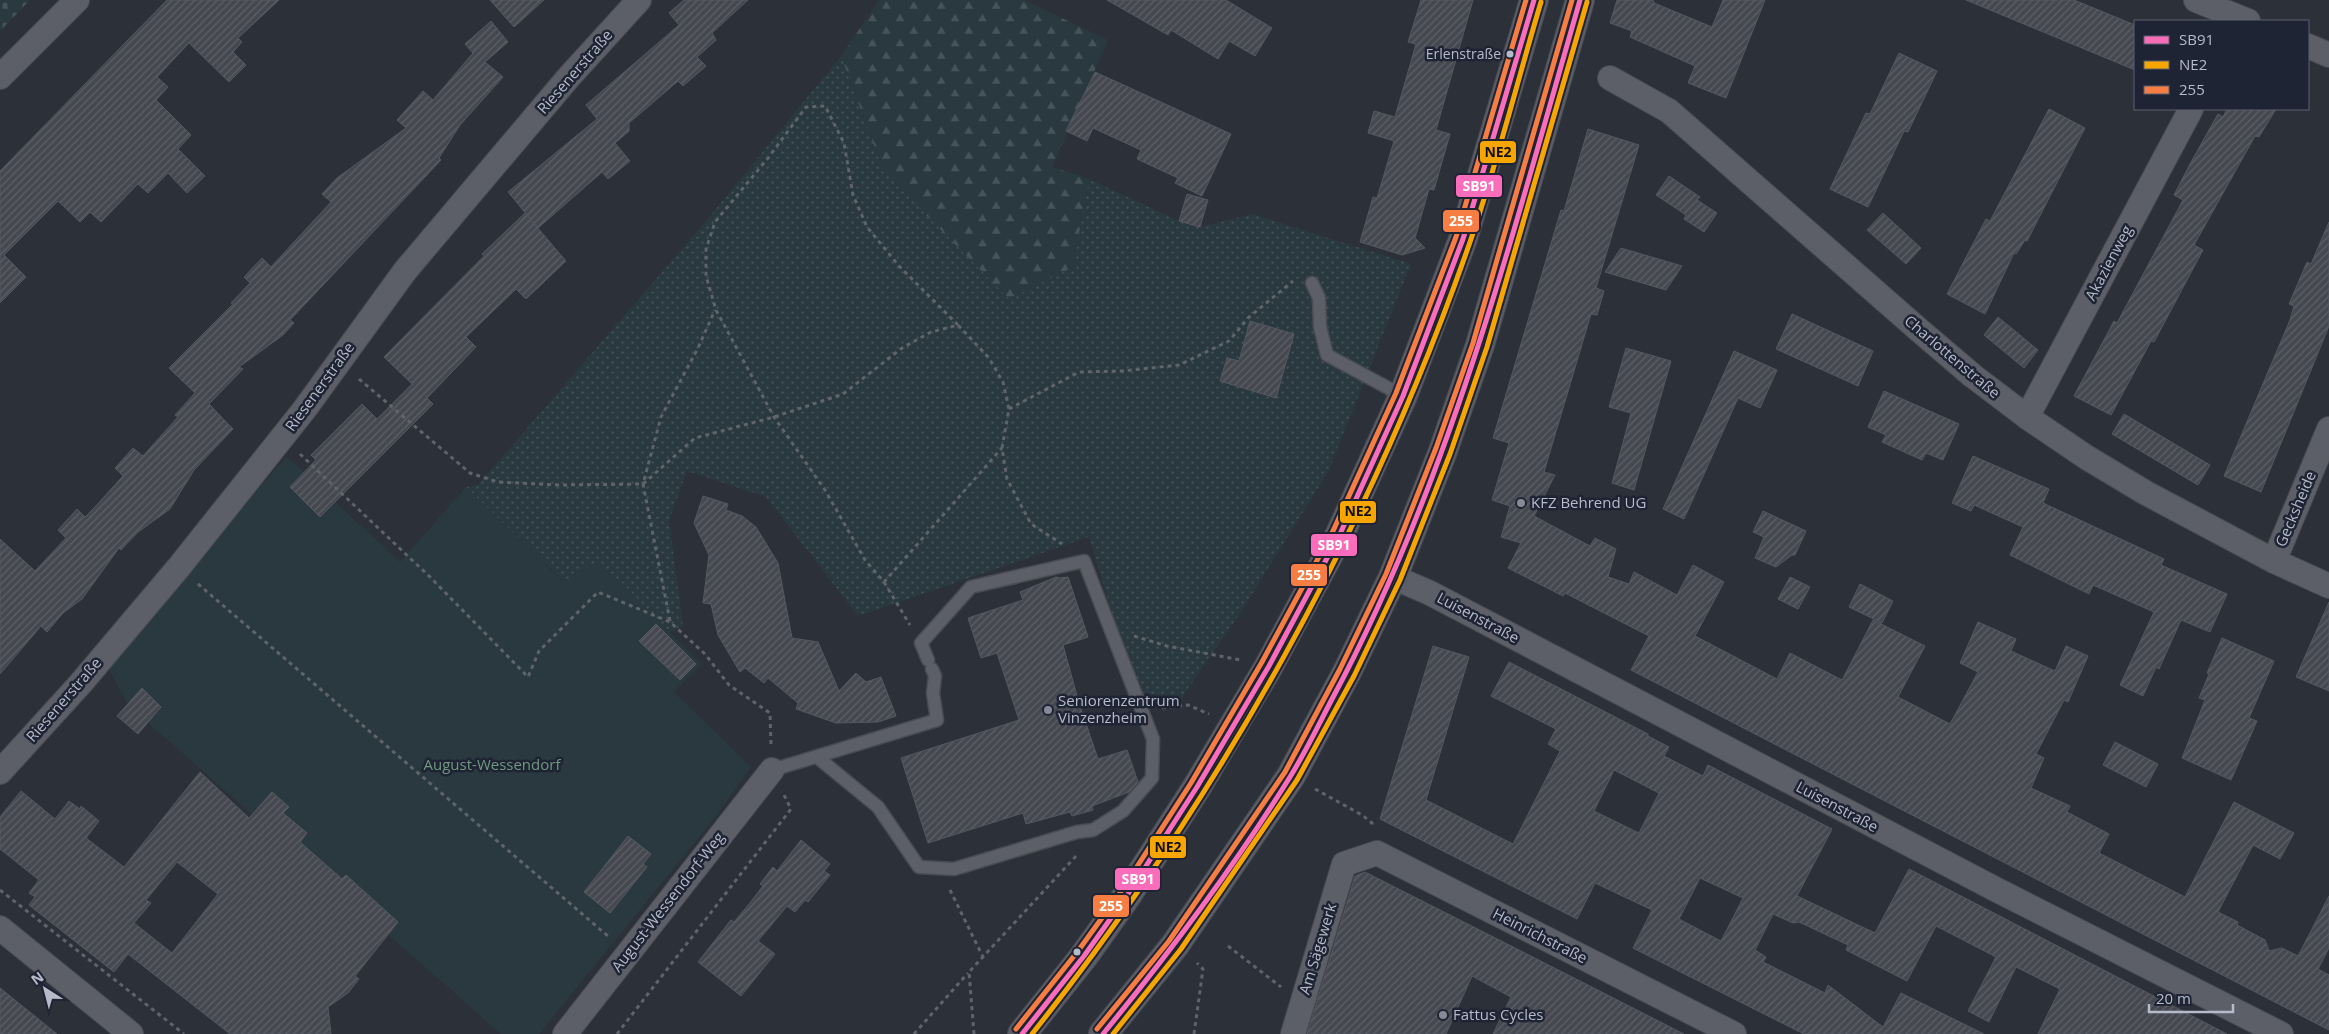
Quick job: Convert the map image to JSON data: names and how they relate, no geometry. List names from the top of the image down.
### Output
{
  "streets": {
    "street": [
      "Riesenerstraße",
      "Akazienweg",
      "Charlottenstraße",
      "Gecksheide",
      "Luisenstraße",
      "August-Wessendorf-Weg",
      "Heinrichstraße",
      "Am Sägewerk"
    ]
  },
  "crossings": [
    ["Akazienweg", "Charlottenstraße"],
    ["Charlottenstraße", "Gecksheide"],
    ["Heinrichstraße", "Am Sägewerk"]
  ],
  "parks": ["August-Wessendorf"],
  "places": [
    "Erlenstraße",
    "KFZ Behrend UG",
    "Seniorenzentrum Vinzenzheim",
    "Fattus Cycles"
  ],
  "lines": ["transit line SB91", "transit line 255", "transit line NE2"],
  "legend": ["SB91", "NE2", "255"],
  "scale_bar": "20 m",
  "north": "top left"
}
